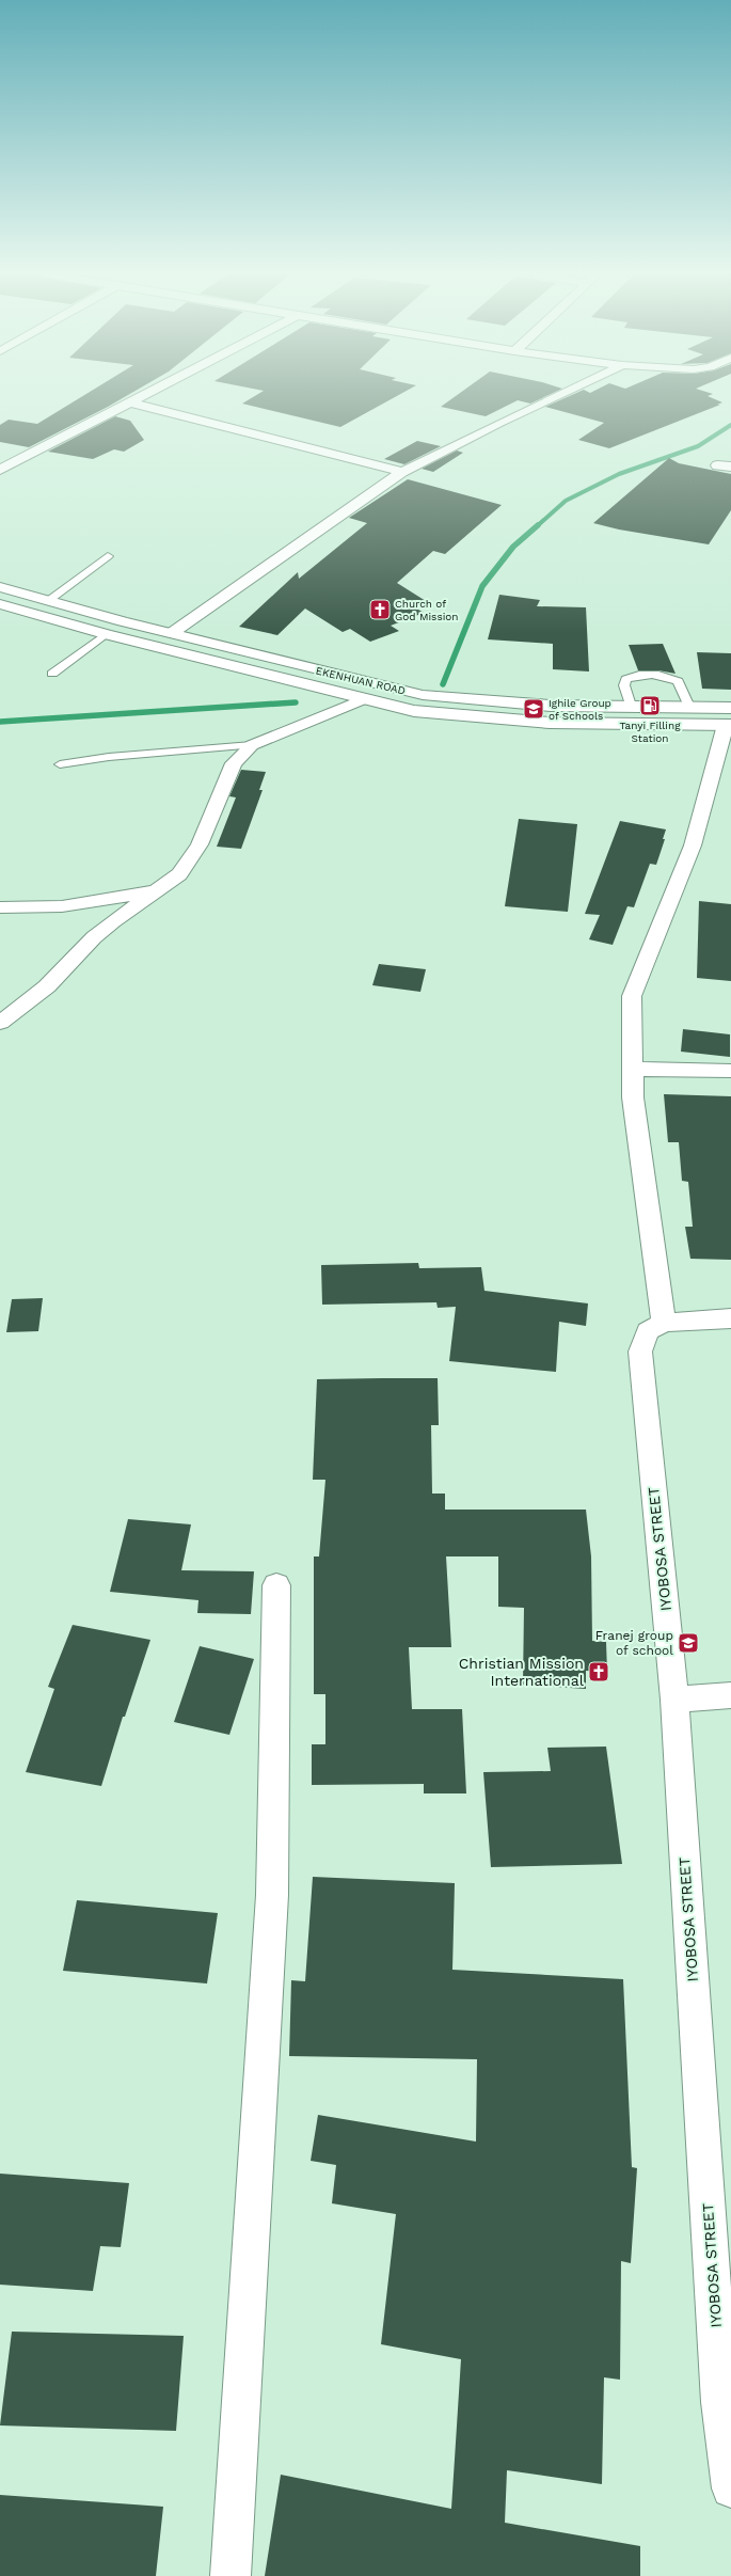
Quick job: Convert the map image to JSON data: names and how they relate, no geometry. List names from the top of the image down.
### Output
{
  "streets": {
    "street": ["EKENHUAN ROAD", "IYOBOSA STREET"]
  },
  "places": {
    "church": ["Church of God Mission", "Christian Mission International"],
    "fuel station": ["Tanyi Filling Station"],
    "school or university": ["Ighile Group of Schools", "Franej group of school"]
  }
}
